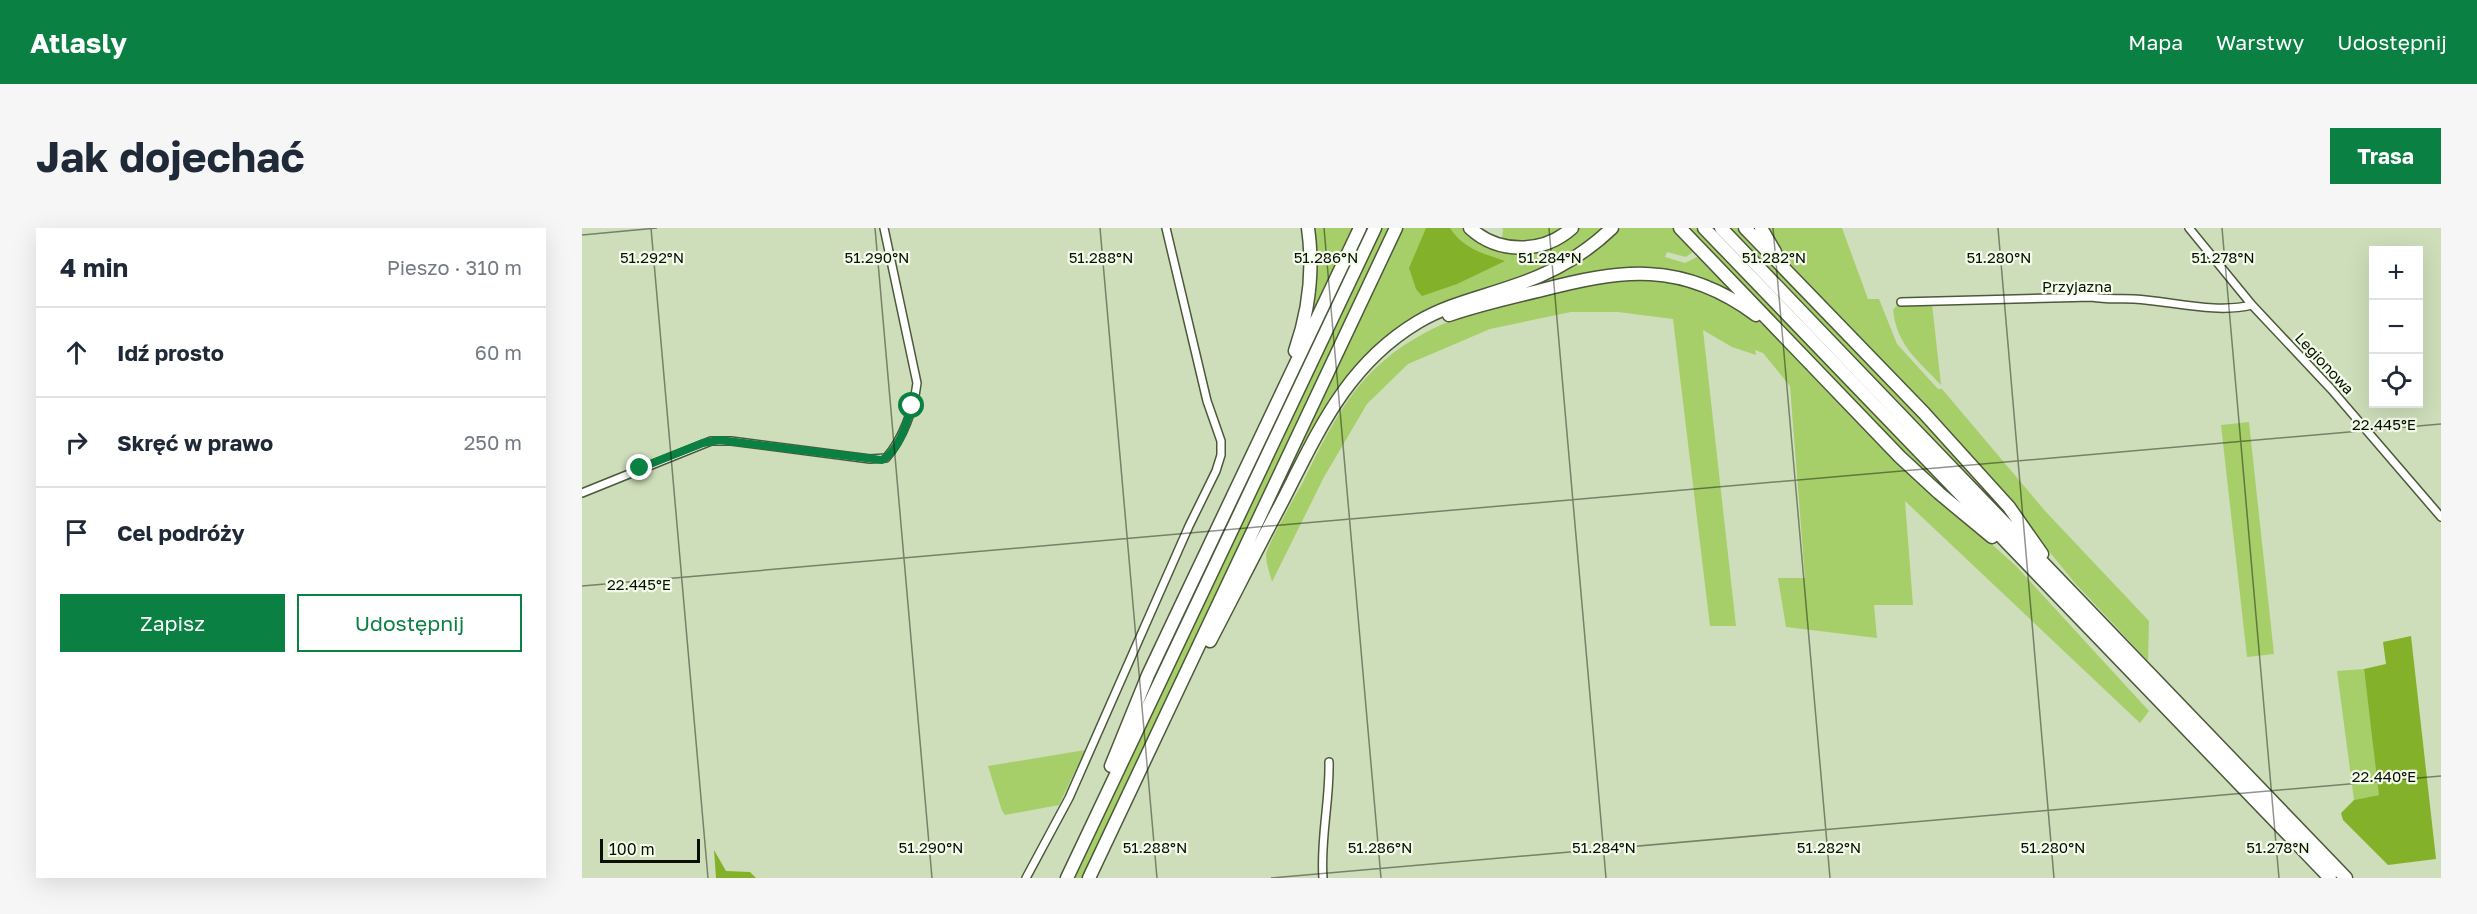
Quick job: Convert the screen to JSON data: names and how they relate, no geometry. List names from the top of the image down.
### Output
{
  "streets": {
    "street": ["Przyjazna", "Legionowa"]
  },
  "crossings": [
    ["Przyjazna", "Legionowa"]
  ],
  "scale_bar": "100 m",
  "page": {
    "header": "Atlasly",
    "nav": ["Mapa", "Warstwy", "Udostępnij"],
    "buttons": [
      "Trasa",
      ["Zapisz", "Udostępnij"]
    ],
    "title": "Jak dojechać",
    "heading": ["4 min", "Pieszo · 310 m"],
    "map_buttons": ["+", "−"],
    "list": [
      ["Idź prosto", "60 m"],
      ["Skręć w prawo", "250 m"],
      "Cel podróży"
    ],
    "scale": "100 m"
  },
  "coordinates": [
    "51.292°N",
    "51.290°N",
    "51.288°N",
    "51.286°N",
    "51.284°N",
    "51.282°N",
    "51.280°N",
    "51.278°N",
    "22.445°E",
    "22.440°E"
  ]
}
